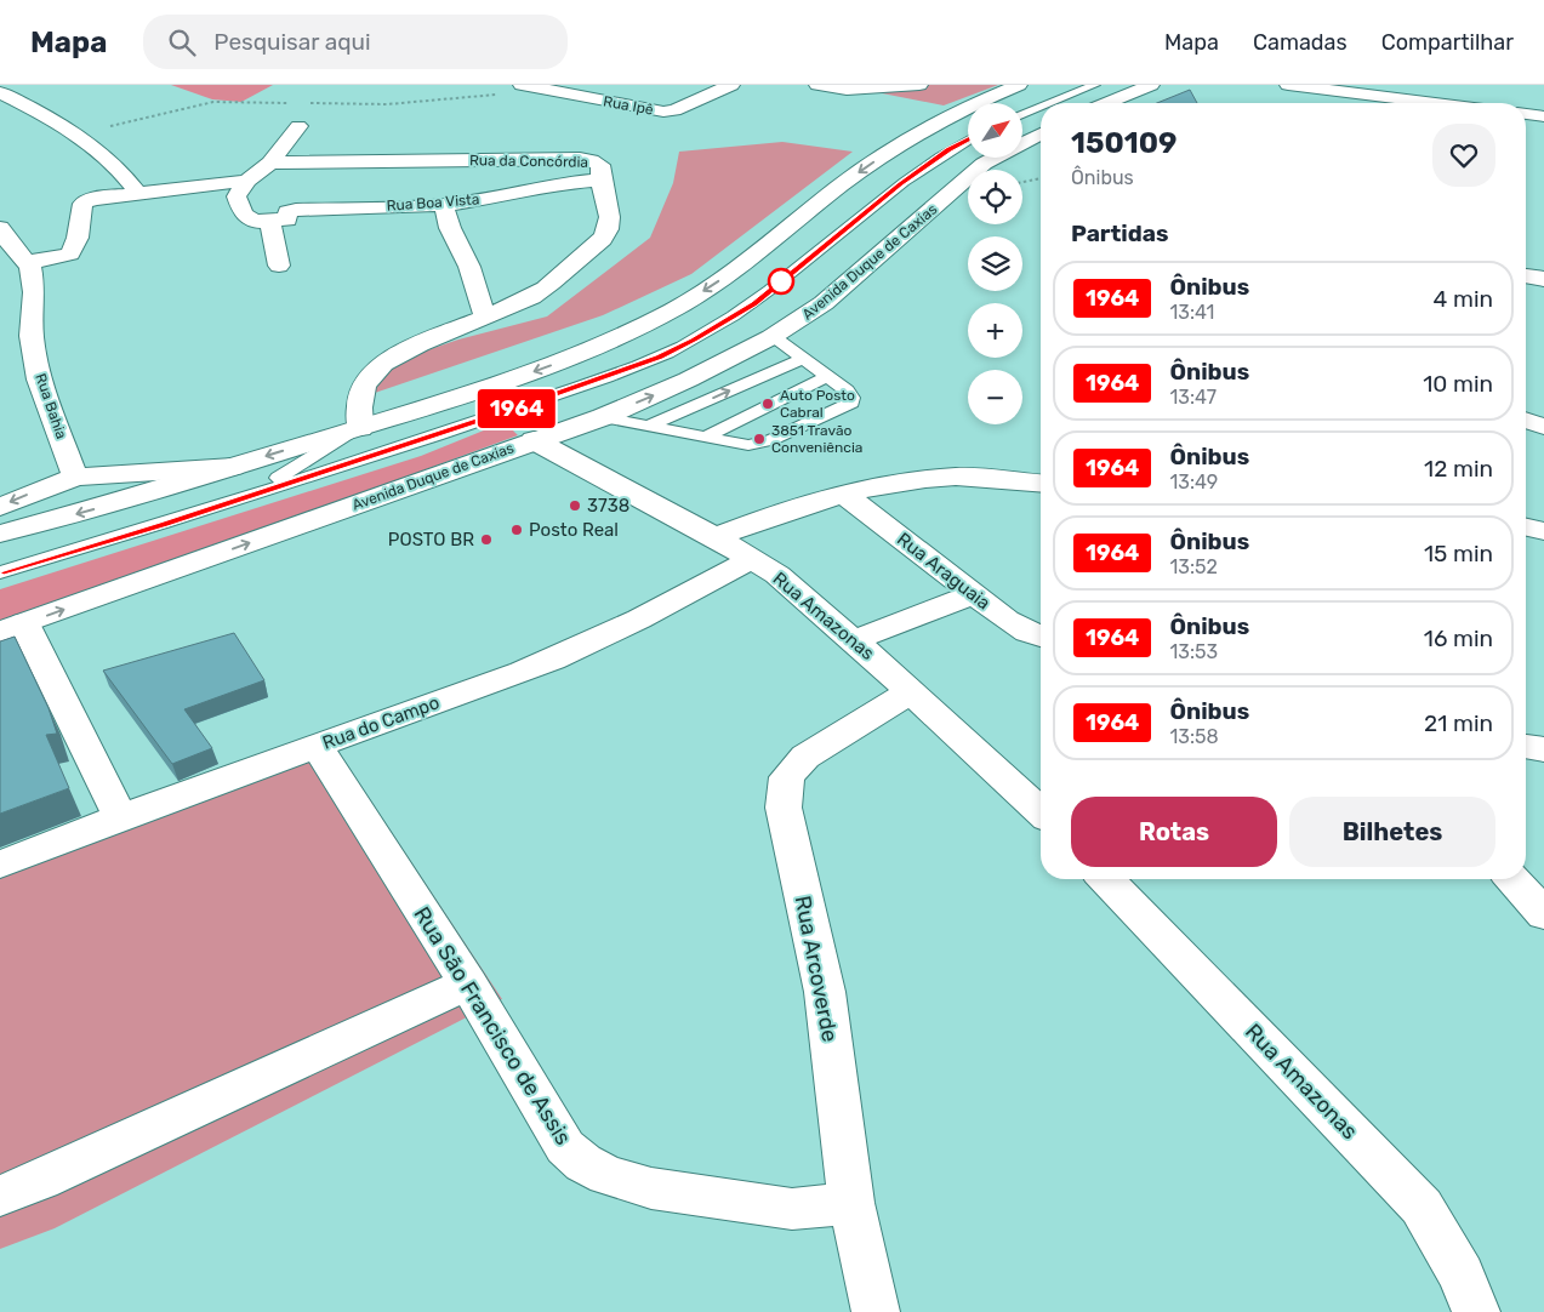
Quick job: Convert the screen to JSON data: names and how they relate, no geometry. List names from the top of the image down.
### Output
{
  "streets": {
    "main road": [
      "Rua Ipê",
      "Rua da Concórdia",
      "Rua Boa Vista",
      "Avenida Duque de Caxias",
      "Rua Bahia",
      "Rua Araguaia",
      "Rua Amazonas",
      "Rua do Campo",
      "Rua Arcoverde",
      "Rua São Francisco de Assis"
    ]
  },
  "crossings": [
    ["Rua da Concórdia", "Rua Boa Vista"],
    ["Avenida Duque de Caxias", "Rua Amazonas"],
    ["Rua Amazonas", "Rua do Campo"],
    ["Rua Amazonas", "Rua Arcoverde"],
    ["Rua do Campo", "Rua São Francisco de Assis"],
    ["Rua Arcoverde", "Rua São Francisco de Assis"]
  ],
  "places": [
    "Auto Posto Cabral",
    "3851 Travão Conveniência",
    "3738",
    "Posto Real",
    "POSTO BR"
  ],
  "lines": ["bus line 1964"],
  "north": "top right",
  "page": {
    "header": "Mapa",
    "search": "Pesquisar aqui",
    "nav": ["Mapa", "Camadas", "Compartilhar"],
    "on_map": "1964",
    "map_buttons": ["+", "−"],
    "heading": [
      ["150109", "Ônibus"],
      "Partidas"
    ],
    "list": [
      {
        "mark": "1964",
        "name": "Ônibus",
        "note": "13:41",
        "value": "4 min"
      },
      {
        "mark": "1964",
        "name": "Ônibus",
        "note": "13:47",
        "value": "10 min"
      },
      {
        "mark": "1964",
        "name": "Ônibus",
        "note": "13:49",
        "value": "12 min"
      },
      {
        "mark": "1964",
        "name": "Ônibus",
        "note": "13:52",
        "value": "15 min"
      },
      {
        "mark": "1964",
        "name": "Ônibus",
        "note": "13:53",
        "value": "16 min"
      },
      {
        "mark": "1964",
        "name": "Ônibus",
        "note": "13:58",
        "value": "21 min"
      }
    ],
    "buttons": ["Rotas", "Bilhetes"]
  }
}
